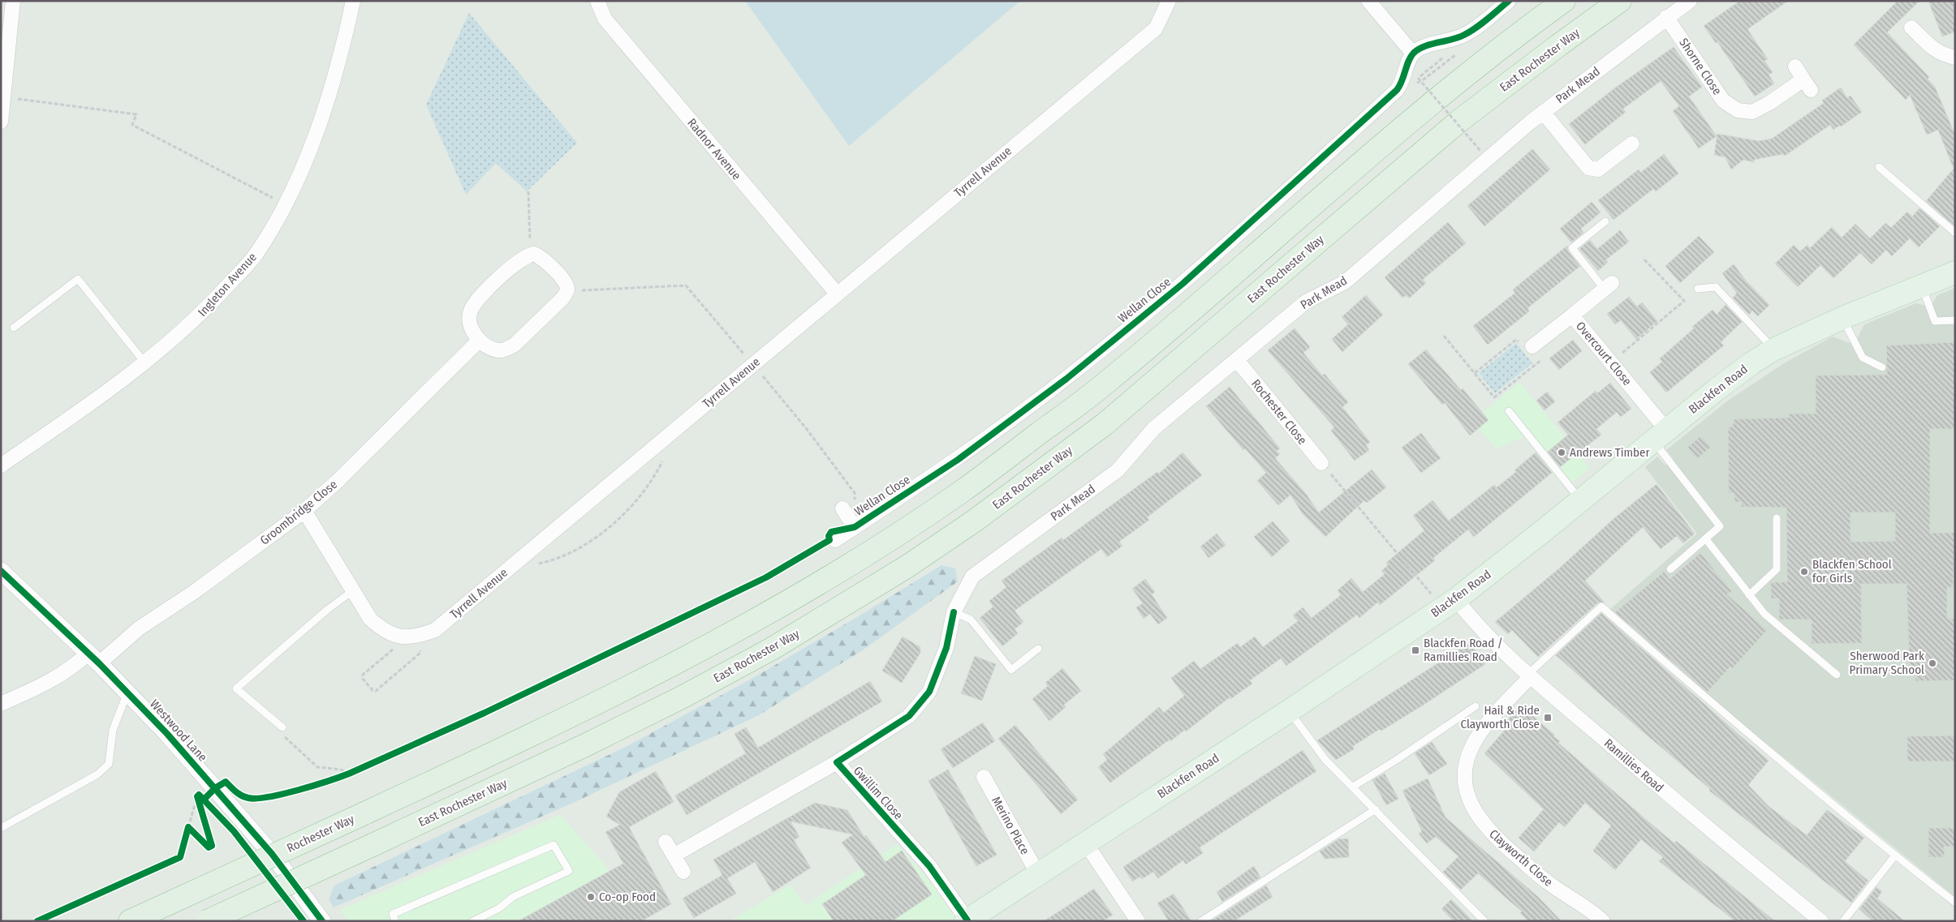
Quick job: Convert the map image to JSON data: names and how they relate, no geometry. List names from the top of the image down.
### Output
{
  "streets": {
    "highway": ["East Rochester Way", "Rochester Way"],
    "main road": ["Blackfen Road"],
    "street": [
      "Shorne Close",
      "Park Mead",
      "Radnor Avenue",
      "Tyrrell Avenue",
      "Ingleton Avenue",
      "Wellan Close",
      "Overcourt Close",
      "Rochester Close",
      "Groombridge Close",
      "Westwood Lane",
      "Ramillies Road",
      "Gwillim Close",
      "Merino Place",
      "Clayworth Close"
    ]
  },
  "crossings": [
    ["Shorne Close", "Park Mead"],
    ["Park Mead", "Rochester Close"],
    ["Park Mead", "Gwillim Close"],
    ["Radnor Avenue", "Tyrrell Avenue"],
    ["Tyrrell Avenue", "Groombridge Close"],
    ["Overcourt Close", "Blackfen Road"],
    ["Blackfen Road", "Ramillies Road"],
    ["Blackfen Road", "Gwillim Close"],
    ["Blackfen Road", "Merino Place"],
    ["Groombridge Close", "Westwood Lane"],
    ["Ramillies Road", "Clayworth Close"]
  ],
  "places": {
    "other": [
      "Andrews Timber",
      "Blackfen School for Girls",
      "Sherwood Park Primary School",
      "Co-op Food"
    ],
    "transit": ["Blackfen Road / Ramillies Road", "Hail & Ride Clayworth Close"]
  }
}
